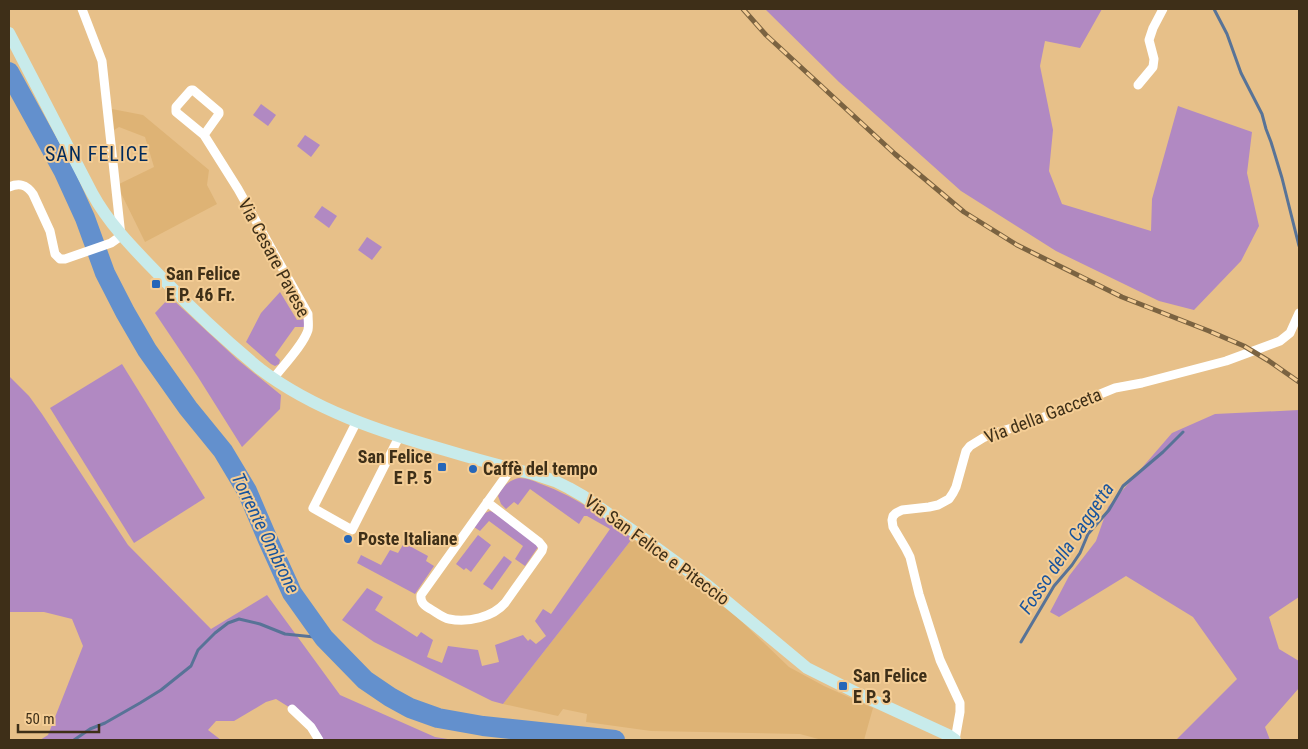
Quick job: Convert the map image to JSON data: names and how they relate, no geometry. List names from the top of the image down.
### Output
{
  "streets": {
    "street": ["Via Cesare Pavese", "Via della Gacceta", "Via San Felice e Piteccio"]
  },
  "crossings": [
    ["Via Cesare Pavese", "Via San Felice e Piteccio"],
    ["Via della Gacceta", "Via San Felice e Piteccio"]
  ],
  "districts": ["SAN FELICE"],
  "water": ["Torrente Ombrone", "Fosso della Caggetta"],
  "places": {
    "transit": ["San Felice E P. 46 Fr.", "San Felice E P. 5", "San Felice E P. 3"],
    "other": ["Caffè del tempo", "Poste Italiane"]
  },
  "scale_bar": "50 m"
}
